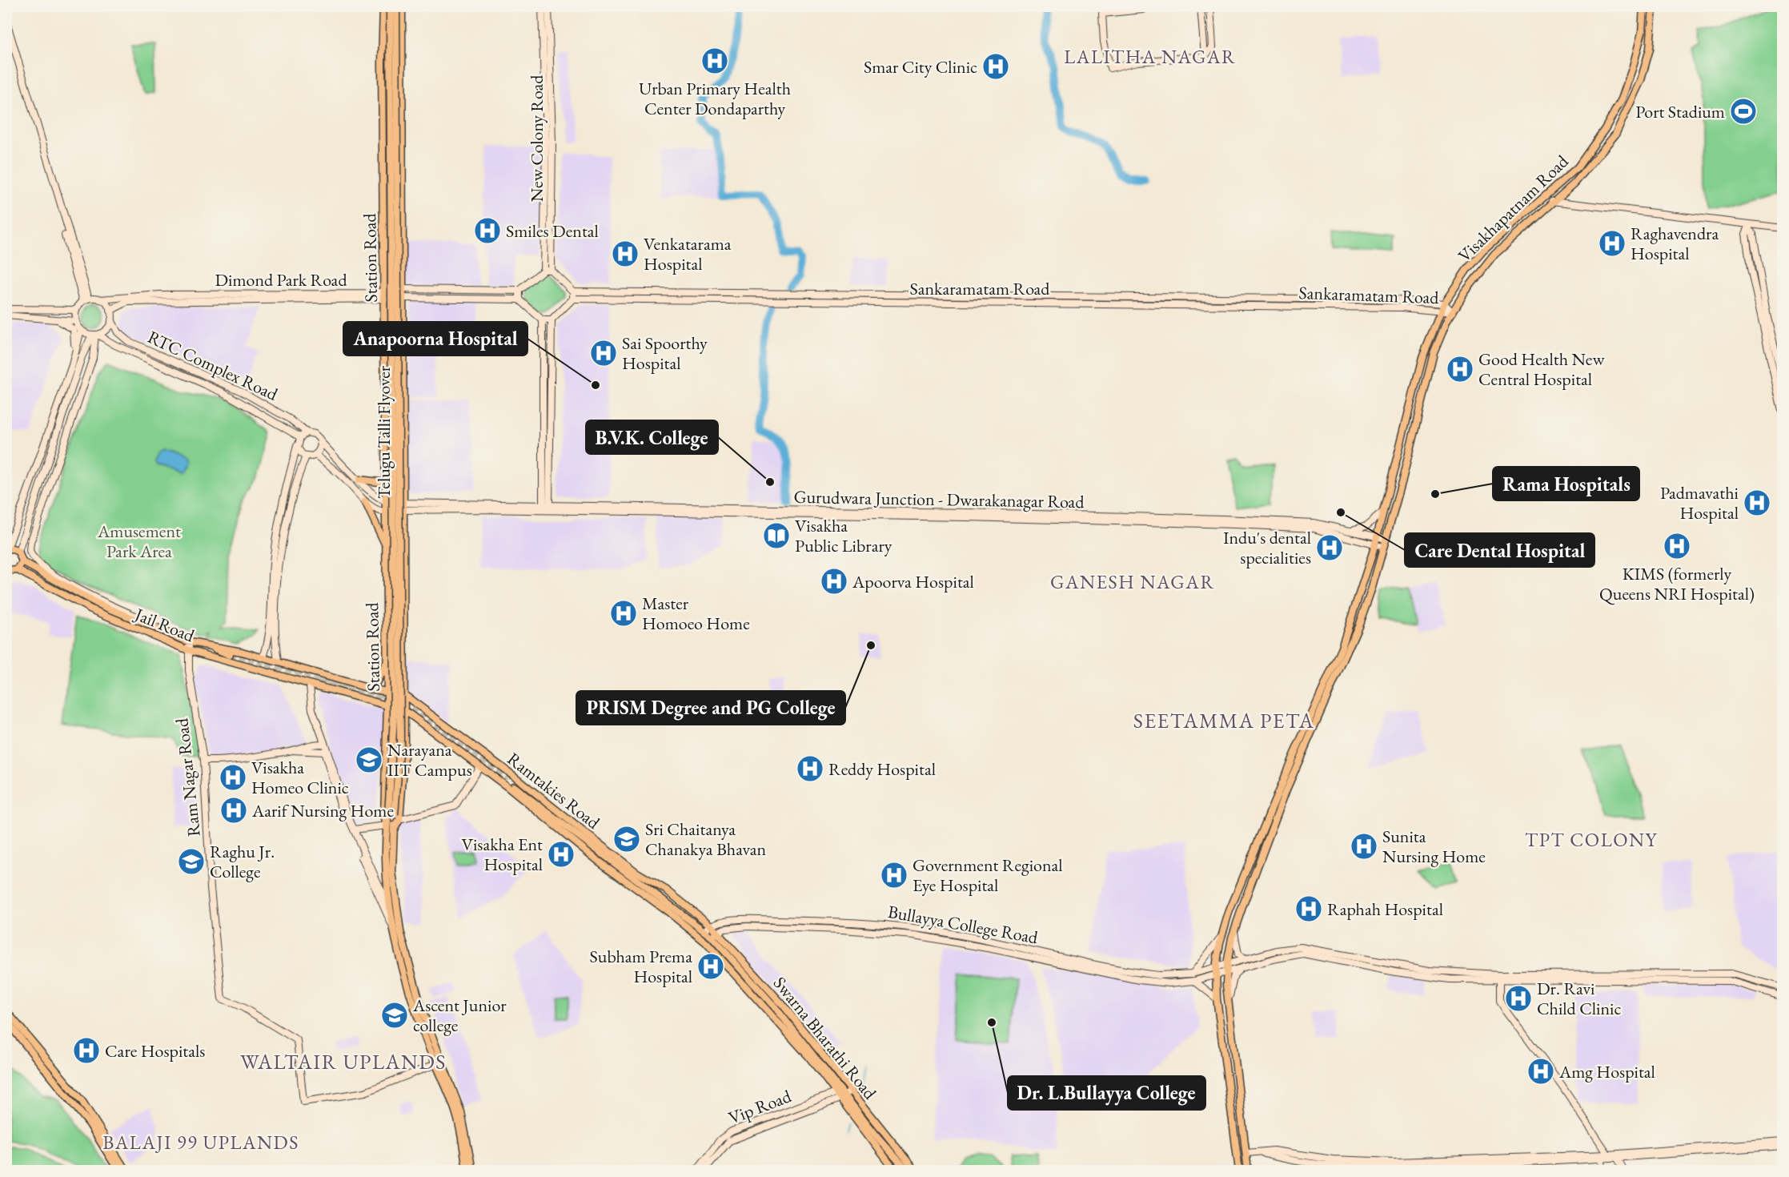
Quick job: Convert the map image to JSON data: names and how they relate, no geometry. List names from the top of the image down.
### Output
{
  "streets": {
    "main road": [
      "New Colony Road",
      "Visakhapatnam Road",
      "Station Road",
      "Dimond Park Road",
      "Sankaramatam Road",
      "RTC Complex Road",
      "Telugu Talli Flyover",
      "Gurudwara Junction - Dwarakanagar Road",
      "Jail Road",
      "Ram Nagar Road",
      "Ramtakies Road",
      "Bullayya College Road",
      "Swarna Bharathi Road",
      "Vip Road"
    ]
  },
  "crossings": [
    ["New Colony Road", "Dimond Park Road"],
    ["New Colony Road", "Sankaramatam Road"],
    ["Visakhapatnam Road", "Sankaramatam Road"],
    ["Visakhapatnam Road", "Gurudwara Junction - Dwarakanagar Road"],
    ["Visakhapatnam Road", "Bullayya College Road"],
    ["Station Road", "Dimond Park Road"],
    ["Station Road", "RTC Complex Road"],
    ["Station Road", "Telugu Talli Flyover"],
    ["Station Road", "Jail Road"],
    ["Dimond Park Road", "Sankaramatam Road"],
    ["Dimond Park Road", "RTC Complex Road"],
    ["Jail Road", "Ram Nagar Road"],
    ["Jail Road", "Ramtakies Road"],
    ["Ramtakies Road", "Bullayya College Road"],
    ["Ramtakies Road", "Swarna Bharathi Road"],
    ["Bullayya College Road", "Swarna Bharathi Road"],
    ["Swarna Bharathi Road", "Vip Road"]
  ],
  "districts": [
    "LALITHA NAGAR",
    "GANESH NAGAR",
    "SEETAMMA PETA",
    "TPT COLONY",
    "WALTAIR UPLANDS",
    "BALAJI 99 UPLANDS"
  ],
  "parks": ["Amusement Park Area"],
  "places": {
    "hospital": [
      "Urban Primary Health Center Dondaparthy",
      "Smar City Clinic",
      "Smiles Dental",
      "Raghavendra Hospital",
      "Venkatarama Hospital",
      "Sai Spoorthy Hospital",
      "Good Health New Central Hospital",
      "Padmavathi Hospital",
      "KIMS (formerly Queens NRI Hospital)",
      "Indu's dental specialities",
      "Apoorva Hospital",
      "Master Homoeo Home",
      "Reddy Hospital",
      "Visakha Homeo Clinic",
      "Aarif Nursing Home",
      "Sunita Nursing Home",
      "Visakha Ent Hospital",
      "Government Regional Eye Hospital",
      "Raphah Hospital",
      "Subham Prema Hospital",
      "Dr. Ravi Child Clinic",
      "Care Hospitals",
      "Amg Hospital"
    ],
    "sports": ["Port Stadium"],
    "other": [
      "Anapoorna Hospital",
      "B.V.K. College",
      "Rama Hospitals",
      "Care Dental Hospital",
      "PRISM Degree and PG College",
      "Dr. L.Bullayya College"
    ],
    "library": ["Visakha Public Library"],
    "school or university": [
      "Narayana IIT Campus",
      "Sri Chaitanya Chanakya Bhavan",
      "Raghu Jr. College",
      "Ascent Junior college"
    ]
  }
}
